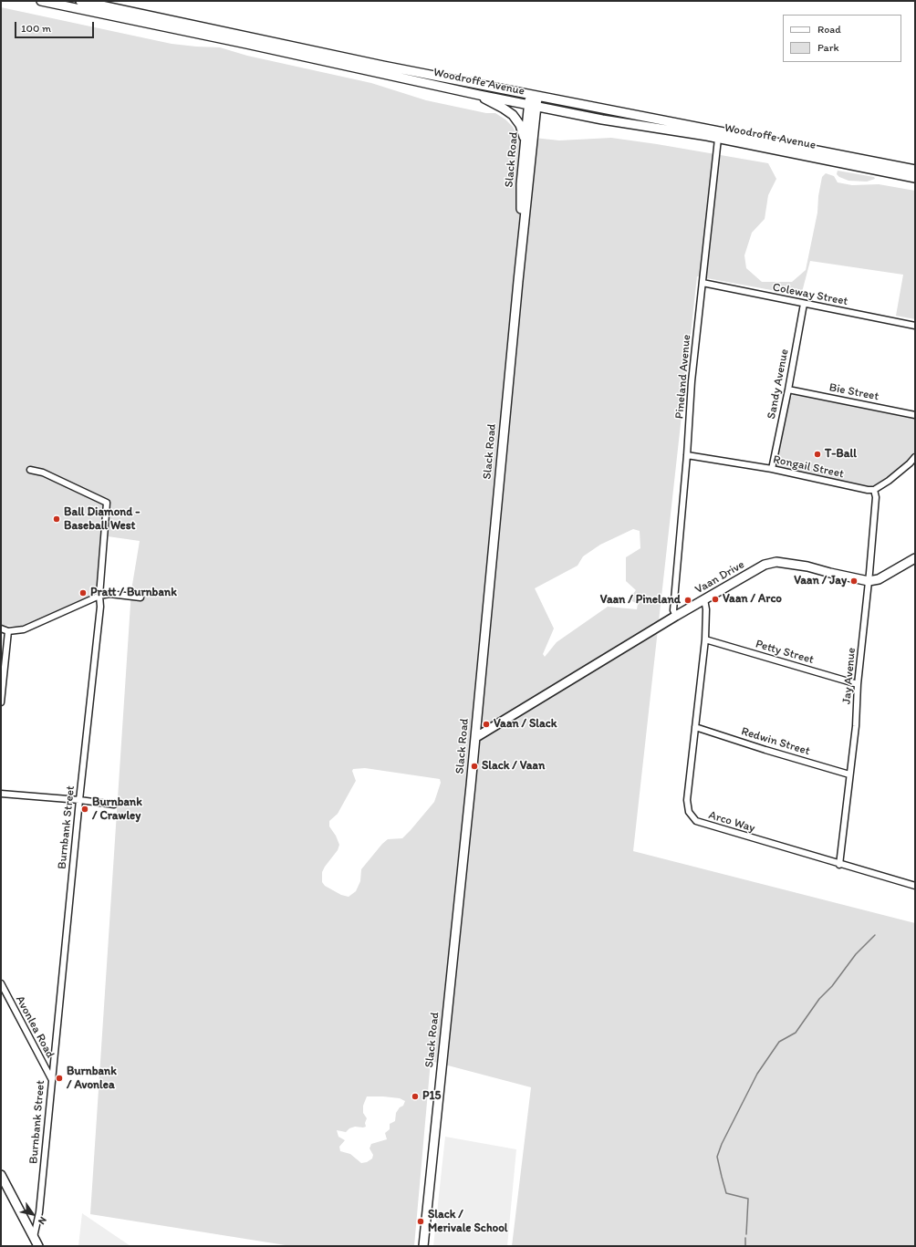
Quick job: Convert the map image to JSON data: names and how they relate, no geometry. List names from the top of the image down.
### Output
{
  "streets": {
    "street": [
      "Woodroffe Avenue",
      "Slack Road",
      "Coleway Street",
      "Pineland Avenue",
      "Sandy Avenue",
      "Bie Street",
      "Rongail Street",
      "Vaan Drive",
      "Petty Street",
      "Jay Avenue",
      "Redwin Street",
      "Arco Way",
      "Burnbank Street",
      "Avonlea Road"
    ]
  },
  "crossings": [
    ["Woodroffe Avenue", "Slack Road"],
    ["Woodroffe Avenue", "Pineland Avenue"],
    ["Slack Road", "Vaan Drive"],
    ["Coleway Street", "Pineland Avenue"],
    ["Coleway Street", "Sandy Avenue"],
    ["Pineland Avenue", "Rongail Street"],
    ["Pineland Avenue", "Vaan Drive"],
    ["Sandy Avenue", "Bie Street"],
    ["Sandy Avenue", "Rongail Street"],
    ["Rongail Street", "Jay Avenue"],
    ["Vaan Drive", "Jay Avenue"],
    ["Vaan Drive", "Arco Way"],
    ["Petty Street", "Jay Avenue"],
    ["Petty Street", "Arco Way"],
    ["Jay Avenue", "Redwin Street"],
    ["Jay Avenue", "Arco Way"],
    ["Redwin Street", "Arco Way"],
    ["Burnbank Street", "Avonlea Road"]
  ],
  "places": [
    "T-Ball",
    "Ball Diamond - Baseball West",
    "Vaan / Jay",
    "Pratt / Burnbank",
    "Vaan / Arco",
    "Vaan / Pineland",
    "Vaan / Slack",
    "Slack / Vaan",
    "Burnbank / Crawley",
    "Burnbank / Avonlea",
    "P15",
    "Slack / Merivale School"
  ],
  "legend": ["Road", "Park"],
  "scale_bar": "100 m",
  "north": "bottom right"
}
